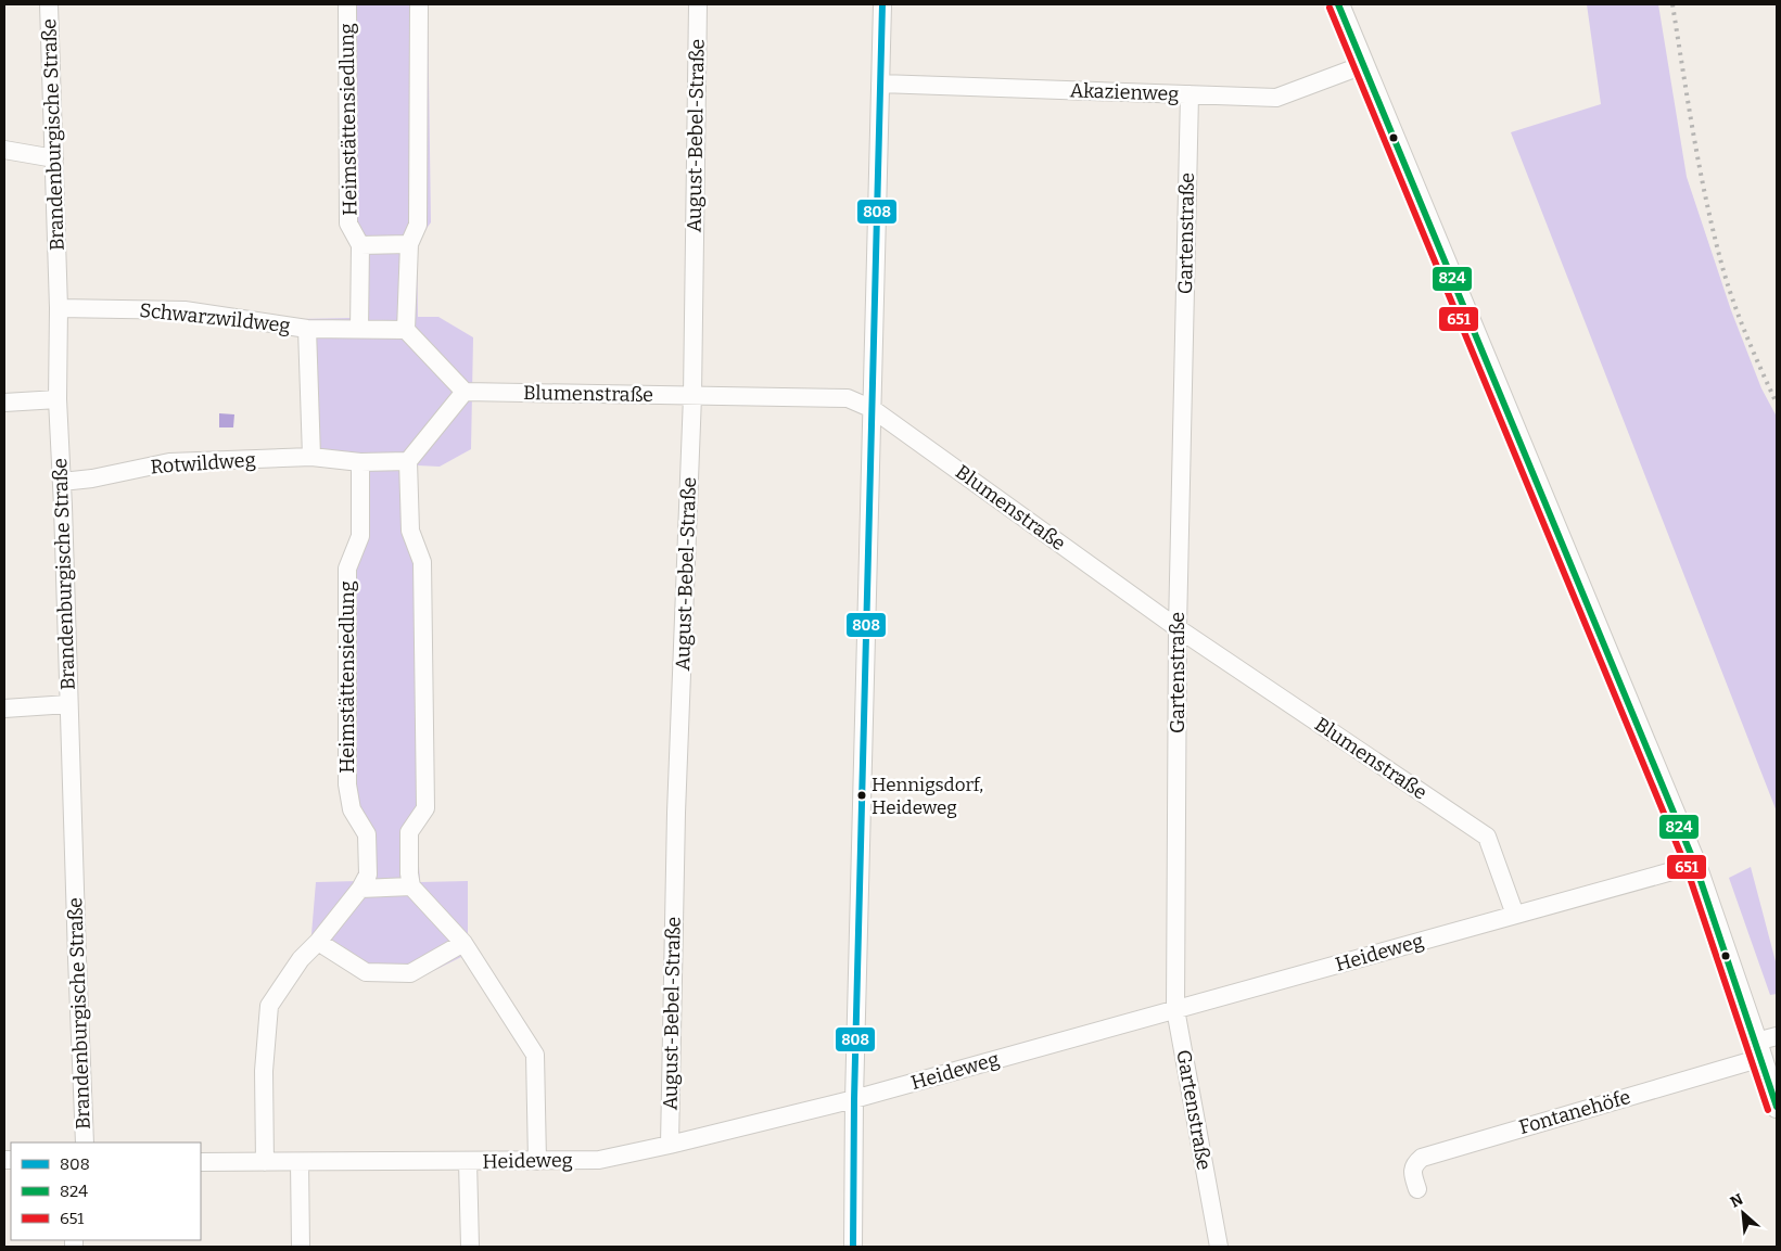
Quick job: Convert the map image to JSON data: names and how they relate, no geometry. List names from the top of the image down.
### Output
{
  "streets": {
    "street": [
      "Akazienweg",
      "Heimstättensiedlung",
      "Brandenburgische Straße",
      "August-Bebel-Straße",
      "Gartenstraße",
      "Schwarzwildweg",
      "Blumenstraße",
      "Rotwildweg",
      "Heideweg",
      "Fontanehöfe"
    ]
  },
  "crossings": [
    ["Akazienweg", "Gartenstraße"],
    ["Heimstättensiedlung", "Heideweg"],
    ["Brandenburgische Straße", "Schwarzwildweg"],
    ["Brandenburgische Straße", "Rotwildweg"],
    ["August-Bebel-Straße", "Blumenstraße"],
    ["August-Bebel-Straße", "Heideweg"],
    ["Gartenstraße", "Blumenstraße"],
    ["Gartenstraße", "Heideweg"],
    ["Blumenstraße", "Heideweg"]
  ],
  "places": ["Hennigsdorf, Heideweg"],
  "lines": ["transit line 808", "transit line 824", "transit line 651"],
  "legend": ["808", "824", "651"],
  "north": "top left"
}
